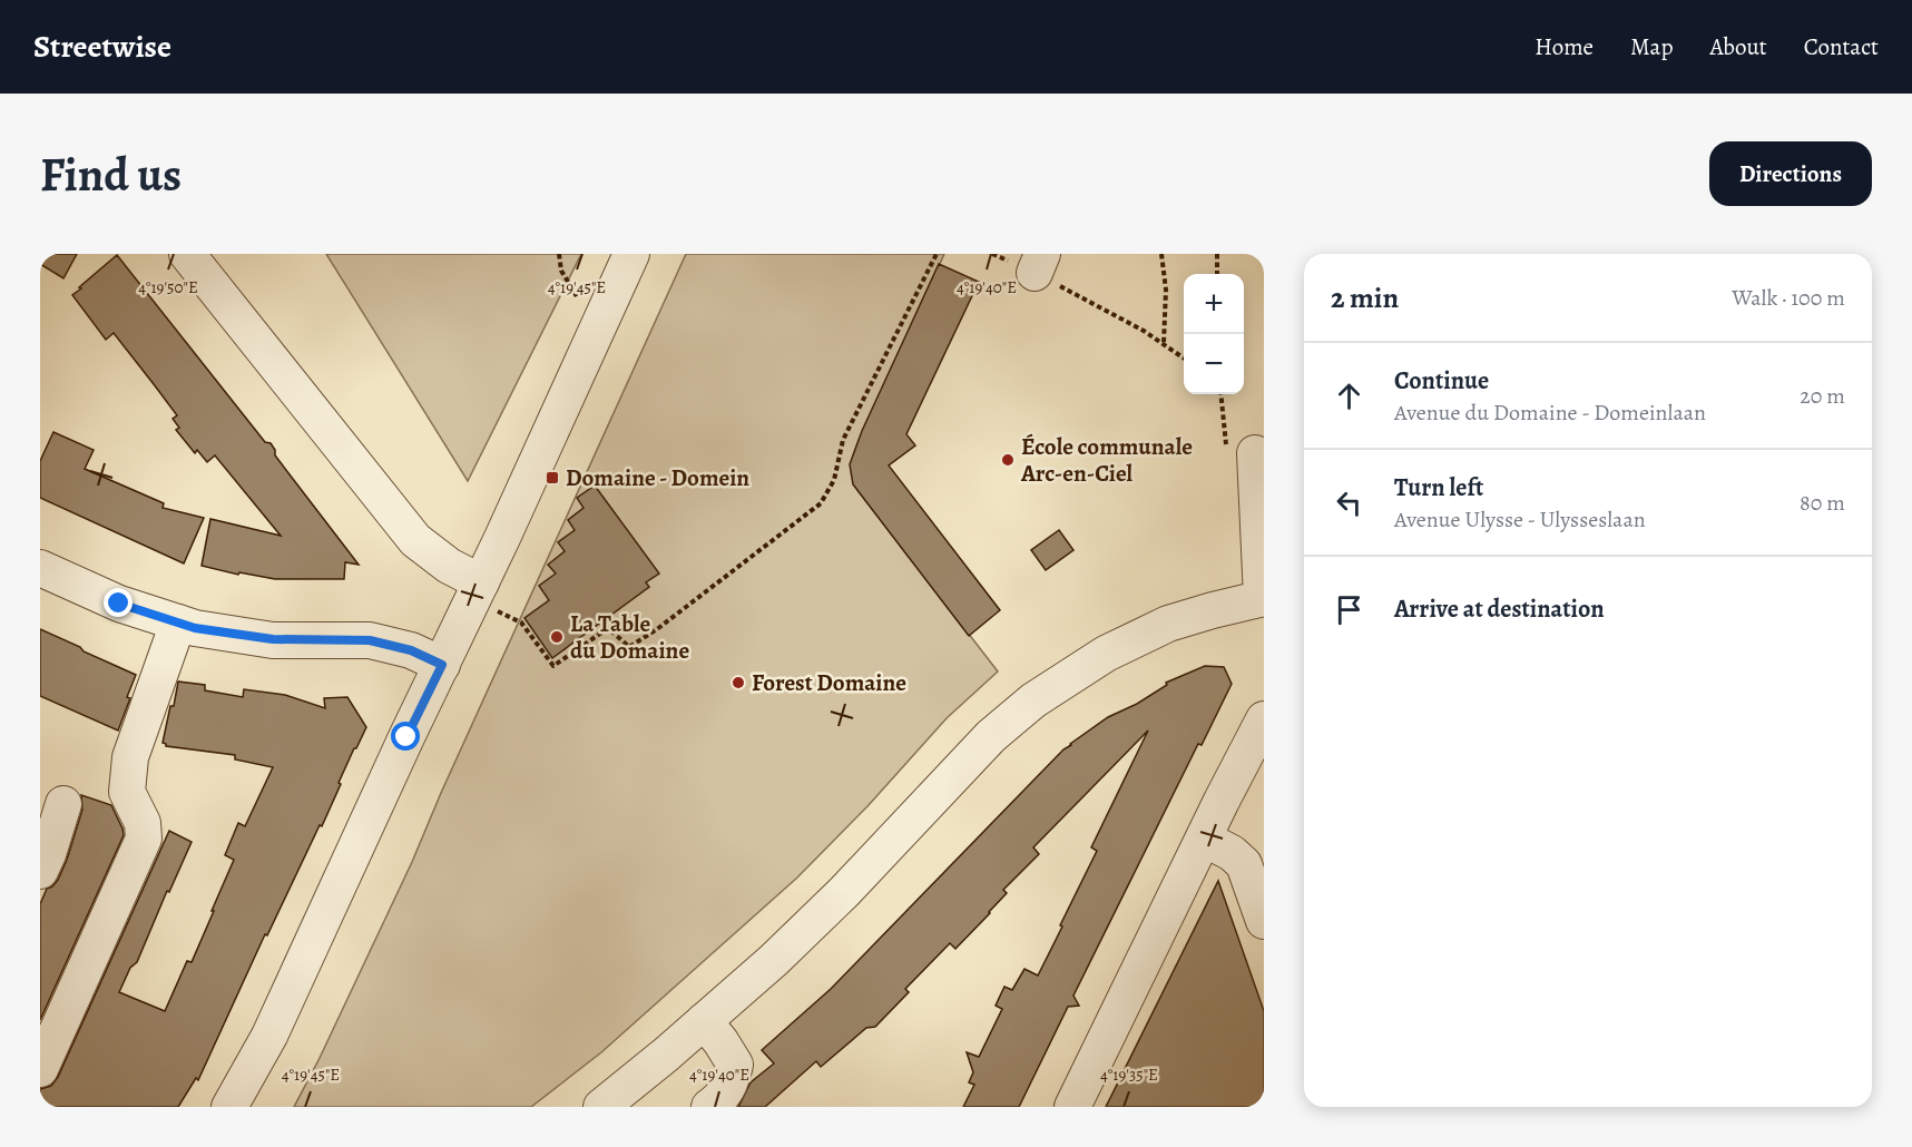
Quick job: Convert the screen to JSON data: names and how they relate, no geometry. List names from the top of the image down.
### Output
{
  "places": {
    "other": ["École communale Arc-en-Ciel", "La Table du Domaine", "Forest Domaine"],
    "transit": ["Domaine - Domein"]
  },
  "page": {
    "header": "Streetwise",
    "nav": [
      "Home",
      "Map",
      "About",
      "Contact"
    ],
    "buttons": "Directions",
    "title": "Find us",
    "heading": ["2 min", "Walk · 100 m"],
    "map_buttons": ["+", "−"],
    "list": [
      ["Continue", "Avenue du Domaine - Domeinlaan", "20 m"],
      ["Turn left", "Avenue Ulysse - Ulysseslaan", "80 m"],
      "Arrive at destination"
    ]
  },
  "coordinates": [
    "4°19'50\"E",
    "4°19'45\"E",
    "4°19'40\"E",
    "4°19'35\"E"
  ]
}
